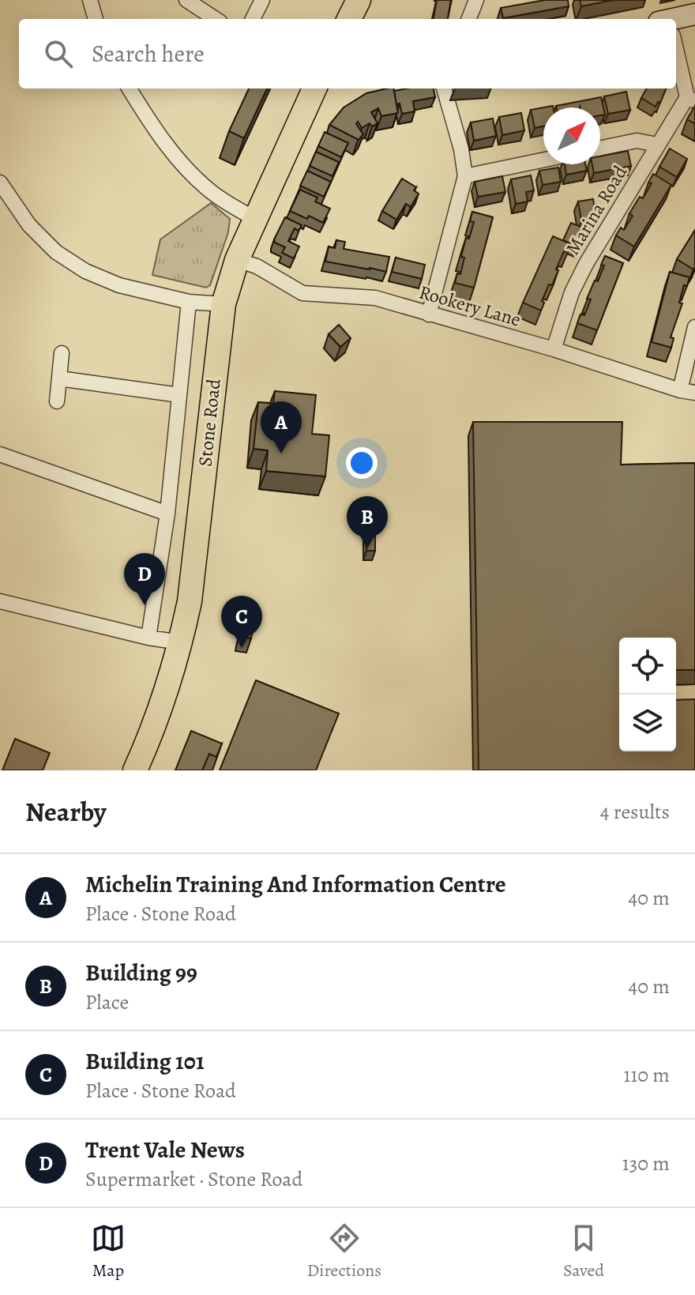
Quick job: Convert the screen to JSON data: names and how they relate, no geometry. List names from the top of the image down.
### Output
{
  "streets": {
    "highway": ["Stone Road"],
    "street": ["Marina Road", "Rookery Lane"]
  },
  "crossings": [
    ["Marina Road", "Rookery Lane"],
    ["Rookery Lane", "Stone Road"]
  ],
  "north": "top right",
  "page": {
    "search": "Search here",
    "pins": [
      "A",
      "B",
      "D",
      "C"
    ],
    "heading": ["Nearby", "4 results"],
    "list": [
      {
        "mark": "A",
        "name": "Michelin Training And Information Centre",
        "note": "Place · Stone Road",
        "value": "40 m"
      },
      {
        "mark": "B",
        "name": "Building 99",
        "note": "Place",
        "value": "40 m"
      },
      {
        "mark": "C",
        "name": "Building 101",
        "note": "Place · Stone Road",
        "value": "110 m"
      },
      {
        "mark": "D",
        "name": "Trent Vale News",
        "note": "Supermarket · Stone Road",
        "value": "130 m"
      }
    ],
    "nav": ["Map", "Directions", "Saved"]
  }
}
